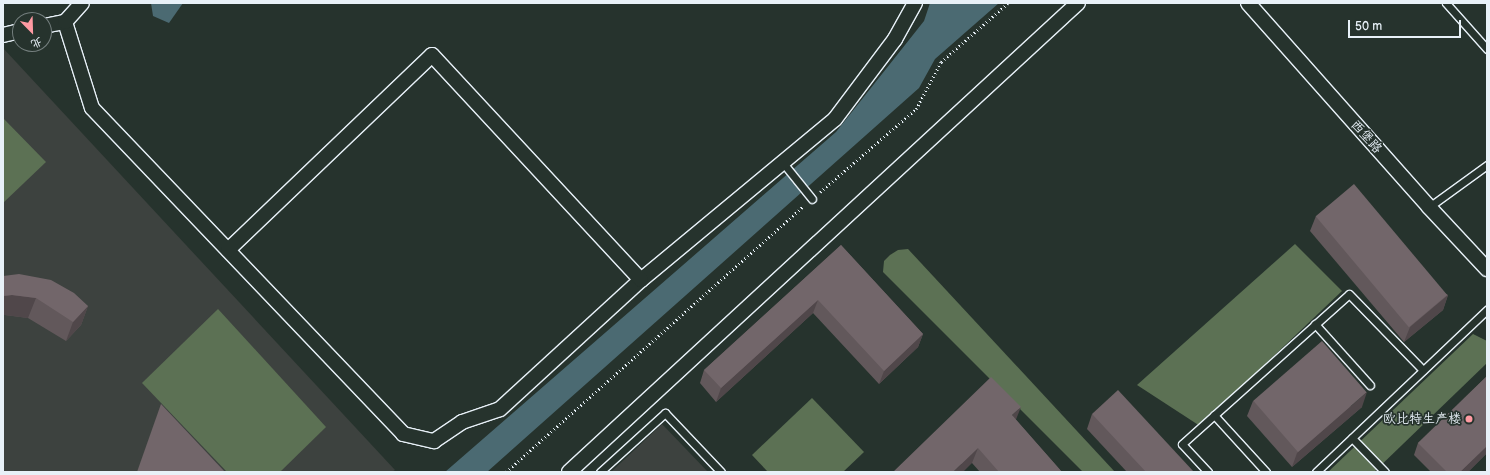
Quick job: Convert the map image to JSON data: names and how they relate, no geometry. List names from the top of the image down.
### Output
{
  "streets": {
    "street": ["西堡路"]
  },
  "places": ["欧比特生产楼"],
  "scale_bar": "50 m",
  "north": "bottom right"
}
